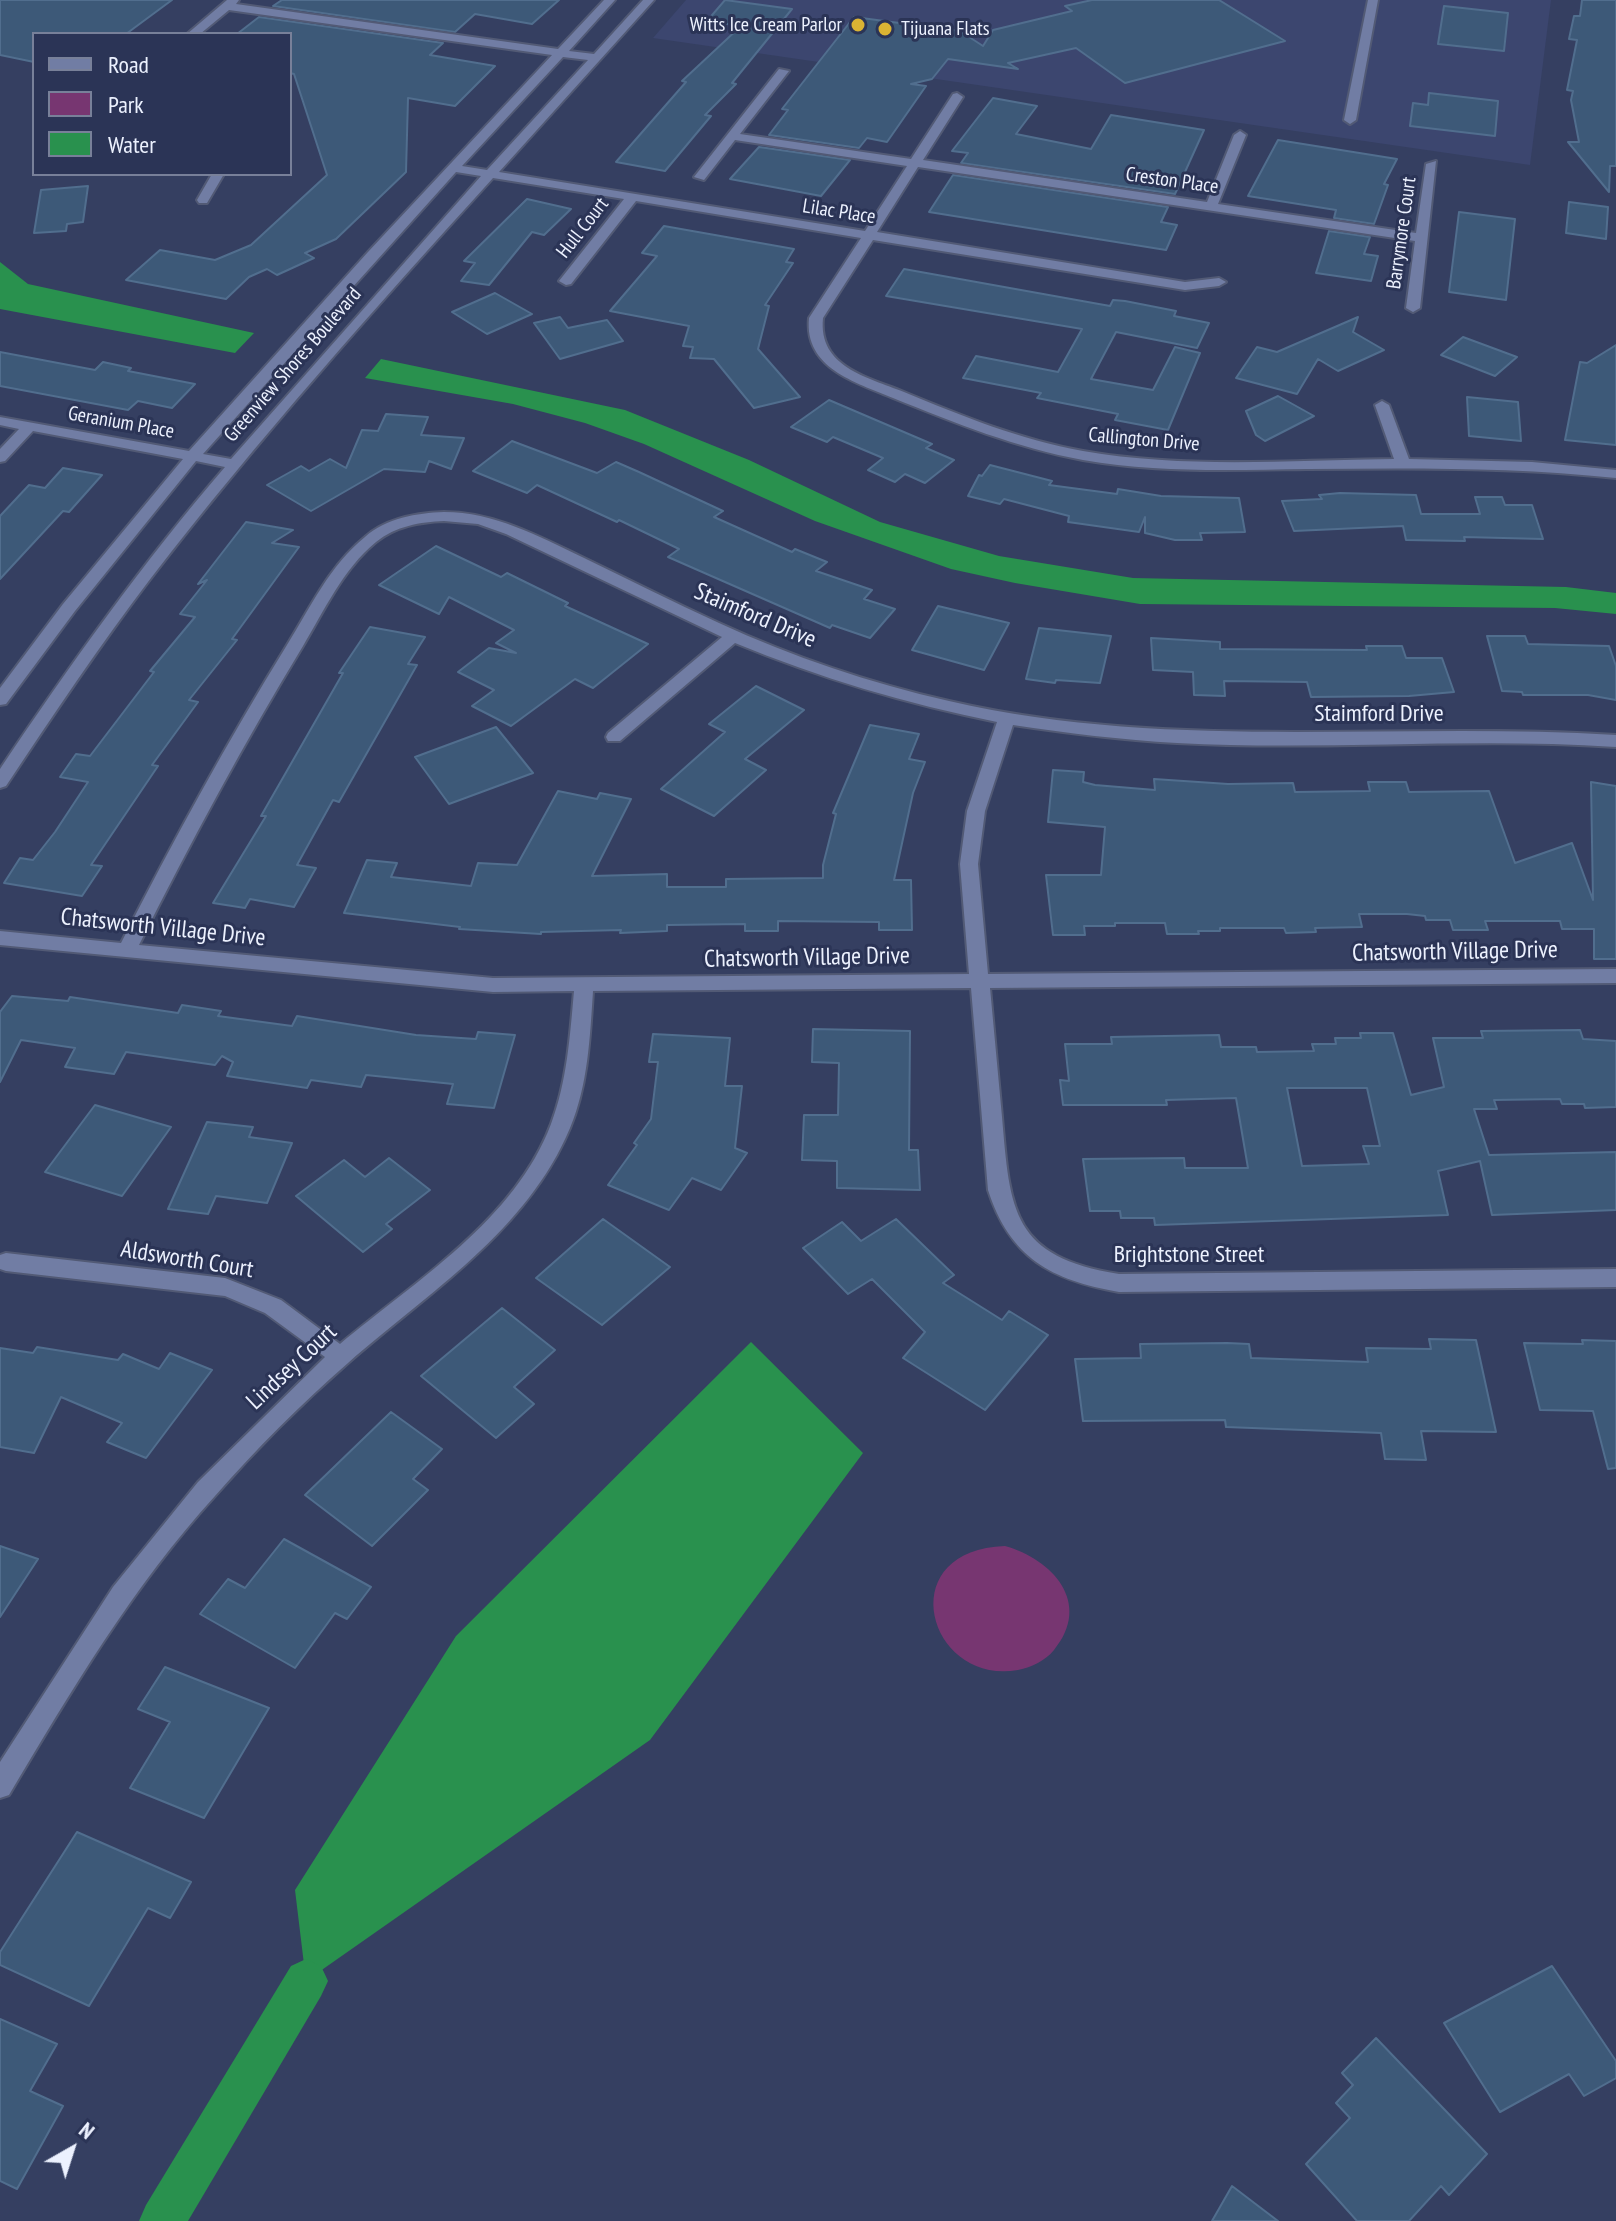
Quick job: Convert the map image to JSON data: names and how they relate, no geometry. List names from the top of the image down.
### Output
{
  "streets": {
    "street": [
      "Creston Place",
      "Lilac Place",
      "Hull Court",
      "Barrymore Court",
      "Greenview Shores Boulevard",
      "Geranium Place",
      "Callington Drive",
      "Staimford Drive",
      "Chatsworth Village Drive",
      "Brightstone Street",
      "Aldsworth Court",
      "Lindsey Court"
    ]
  },
  "crossings": [
    ["Creston Place", "Barrymore Court"],
    ["Lilac Place", "Hull Court"],
    ["Lilac Place", "Greenview Shores Boulevard"],
    ["Lilac Place", "Callington Drive"],
    ["Greenview Shores Boulevard", "Geranium Place"],
    ["Staimford Drive", "Chatsworth Village Drive"],
    ["Staimford Drive", "Brightstone Street"],
    ["Chatsworth Village Drive", "Brightstone Street"],
    ["Chatsworth Village Drive", "Lindsey Court"],
    ["Aldsworth Court", "Lindsey Court"]
  ],
  "places": ["Witts Ice Cream Parlor", "Tijuana Flats"],
  "legend": ["Road", "Park", "Water"],
  "north": "top right"
}
